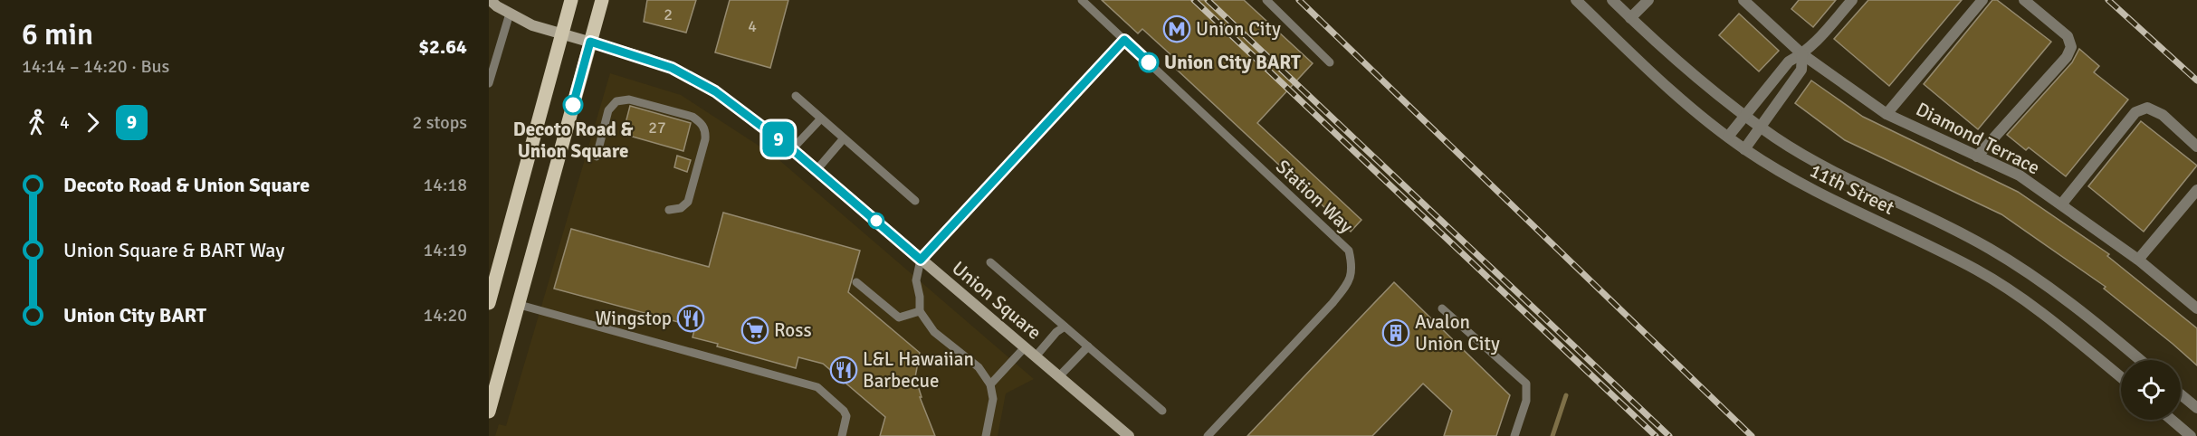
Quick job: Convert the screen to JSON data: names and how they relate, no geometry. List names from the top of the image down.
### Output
{
  "streets": {
    "street": ["Diamond Terrace", "11th Street", "Union Square"],
    "lane": ["Station Way"]
  },
  "places": {
    "metro station": ["Union City"],
    "other": ["Union City BART", "Decoto Road & Union Square"],
    "restaurant": ["Wingstop", "L&L Hawaiian Barbecue"],
    "supermarket": ["Ross"],
    "building": ["Avalon Union City"]
  },
  "lines": ["bus line 9"],
  "house_numbers": ["2", "4", "27"],
  "page": {
    "heading": ["6 min", "14:14 – 14:20 · Bus", "$2.64"],
    "on_map": "9",
    "legs": ["4", "9", "2 stops"],
    "list": [
      {
        "name": "Decoto Road & Union Square",
        "value": "14:18"
      },
      {
        "name": "Union Square & BART Way",
        "value": "14:19"
      },
      {
        "name": "Union City BART",
        "value": "14:20"
      }
    ]
  }
}
